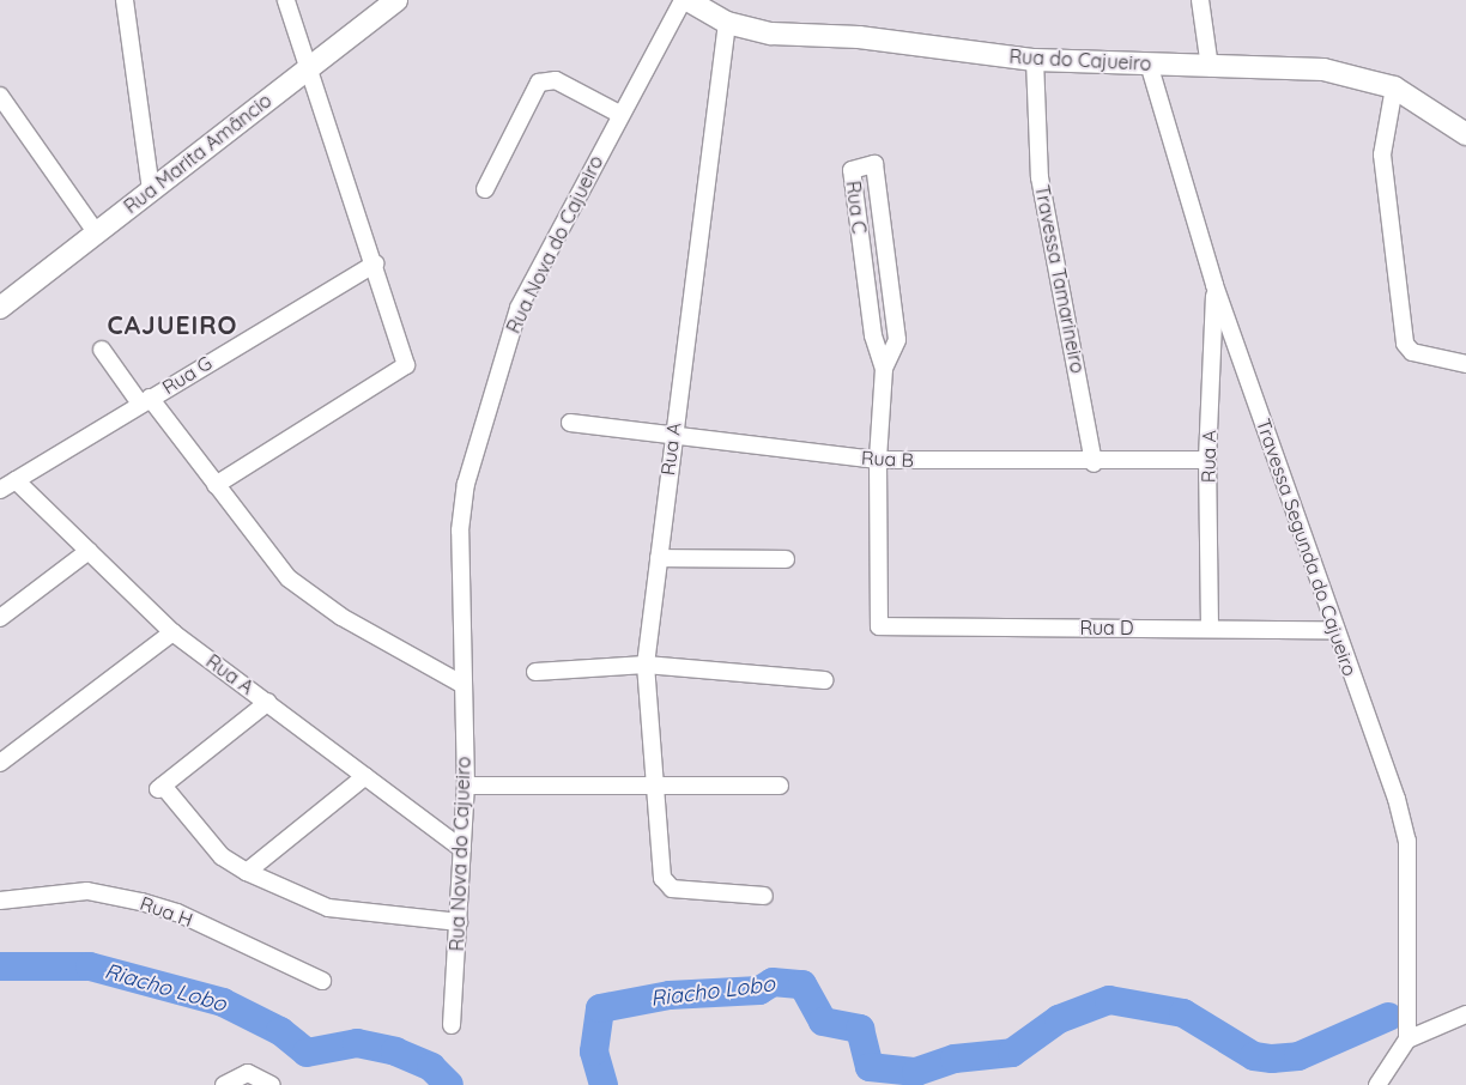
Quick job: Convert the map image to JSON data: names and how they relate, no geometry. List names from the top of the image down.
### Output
{
  "streets": {
    "street": [
      "Rua do Cajueiro",
      "Rua Marita Amâncio",
      "Rua C",
      "Rua Nova do Cajueiro",
      "Travessa Tamarineiro",
      "Rua G",
      "Rua A",
      "Rua B",
      "Travessa Segunda do Cajueiro",
      "Rua D",
      "Rua H"
    ]
  },
  "crossings": [
    ["Rua do Cajueiro", "Rua Nova do Cajueiro"],
    ["Rua do Cajueiro", "Travessa Tamarineiro"],
    ["Rua do Cajueiro", "Rua A"],
    ["Rua do Cajueiro", "Travessa Segunda do Cajueiro"],
    ["Rua C", "Rua B"],
    ["Rua C", "Rua D"],
    ["Rua Nova do Cajueiro", "Rua A"],
    ["Travessa Tamarineiro", "Rua B"],
    ["Rua G", "Rua A"],
    ["Rua A", "Rua B"],
    ["Rua A", "Travessa Segunda do Cajueiro"],
    ["Rua A", "Rua D"],
    ["Travessa Segunda do Cajueiro", "Rua D"]
  ],
  "districts": ["CAJUEIRO"],
  "water": ["Riacho Lobo"]
}
